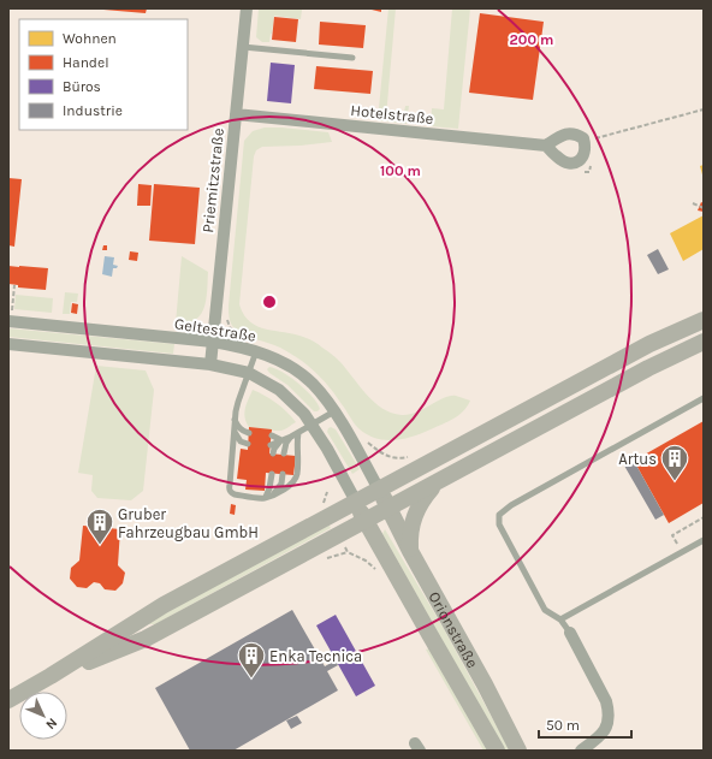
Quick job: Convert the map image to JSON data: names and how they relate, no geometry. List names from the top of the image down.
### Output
{
  "streets": {
    "main road": ["Orionstraße"],
    "street": ["Hotelstraße", "Priemitzstraße", "Geltestraße"]
  },
  "crossings": [
    ["Hotelstraße", "Priemitzstraße"],
    ["Priemitzstraße", "Geltestraße"],
    ["Geltestraße", "Orionstraße"]
  ],
  "places": {
    "building": ["Artus", "Gruber Fahrzeugbau GmbH", "Enka Tecnica"]
  },
  "legend": [
    "Wohnen",
    "Handel",
    "Büros",
    "Industrie"
  ],
  "scale_bar": "50 m",
  "north": "bottom right",
  "rings": ["200 m", "100 m"]
}
